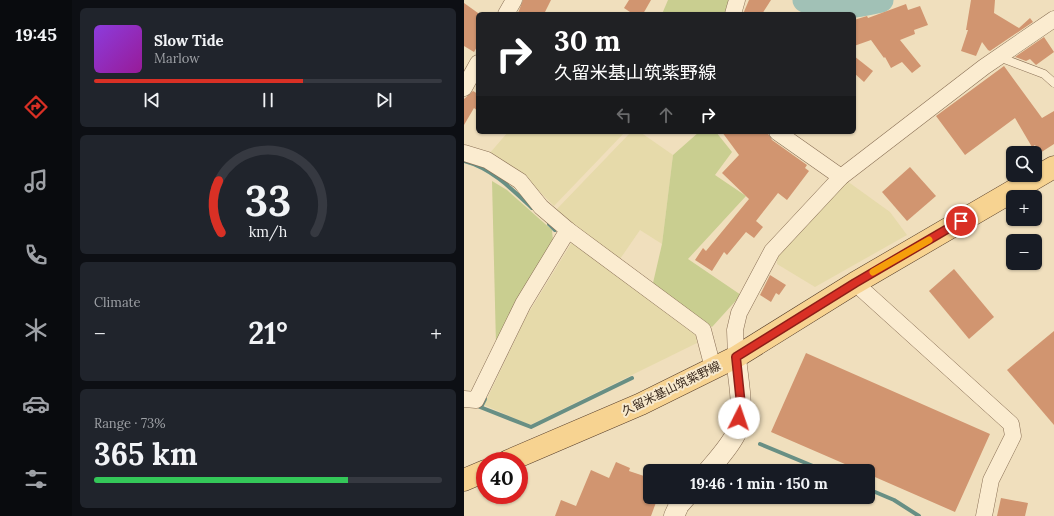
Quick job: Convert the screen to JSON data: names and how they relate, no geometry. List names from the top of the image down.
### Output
{
  "streets": {
    "main road": ["久留米基山筑紫野線"]
  },
  "page": {
    "tabs": "19:45",
    "turn": ["30 m", "久留米基山筑紫野線"],
    "song": ["Slow Tide", "Marlow"],
    "map_buttons": ["+", "−"],
    "tile": [
      "Climate",
      ["Range · 73%", "365 km"]
    ],
    "heat": ["−", "21°", "+"],
    "limit": "40",
    "trip": "19:46 · 1 min · 150 m",
    "gauge": ["33", "km/h"]
  }
}
